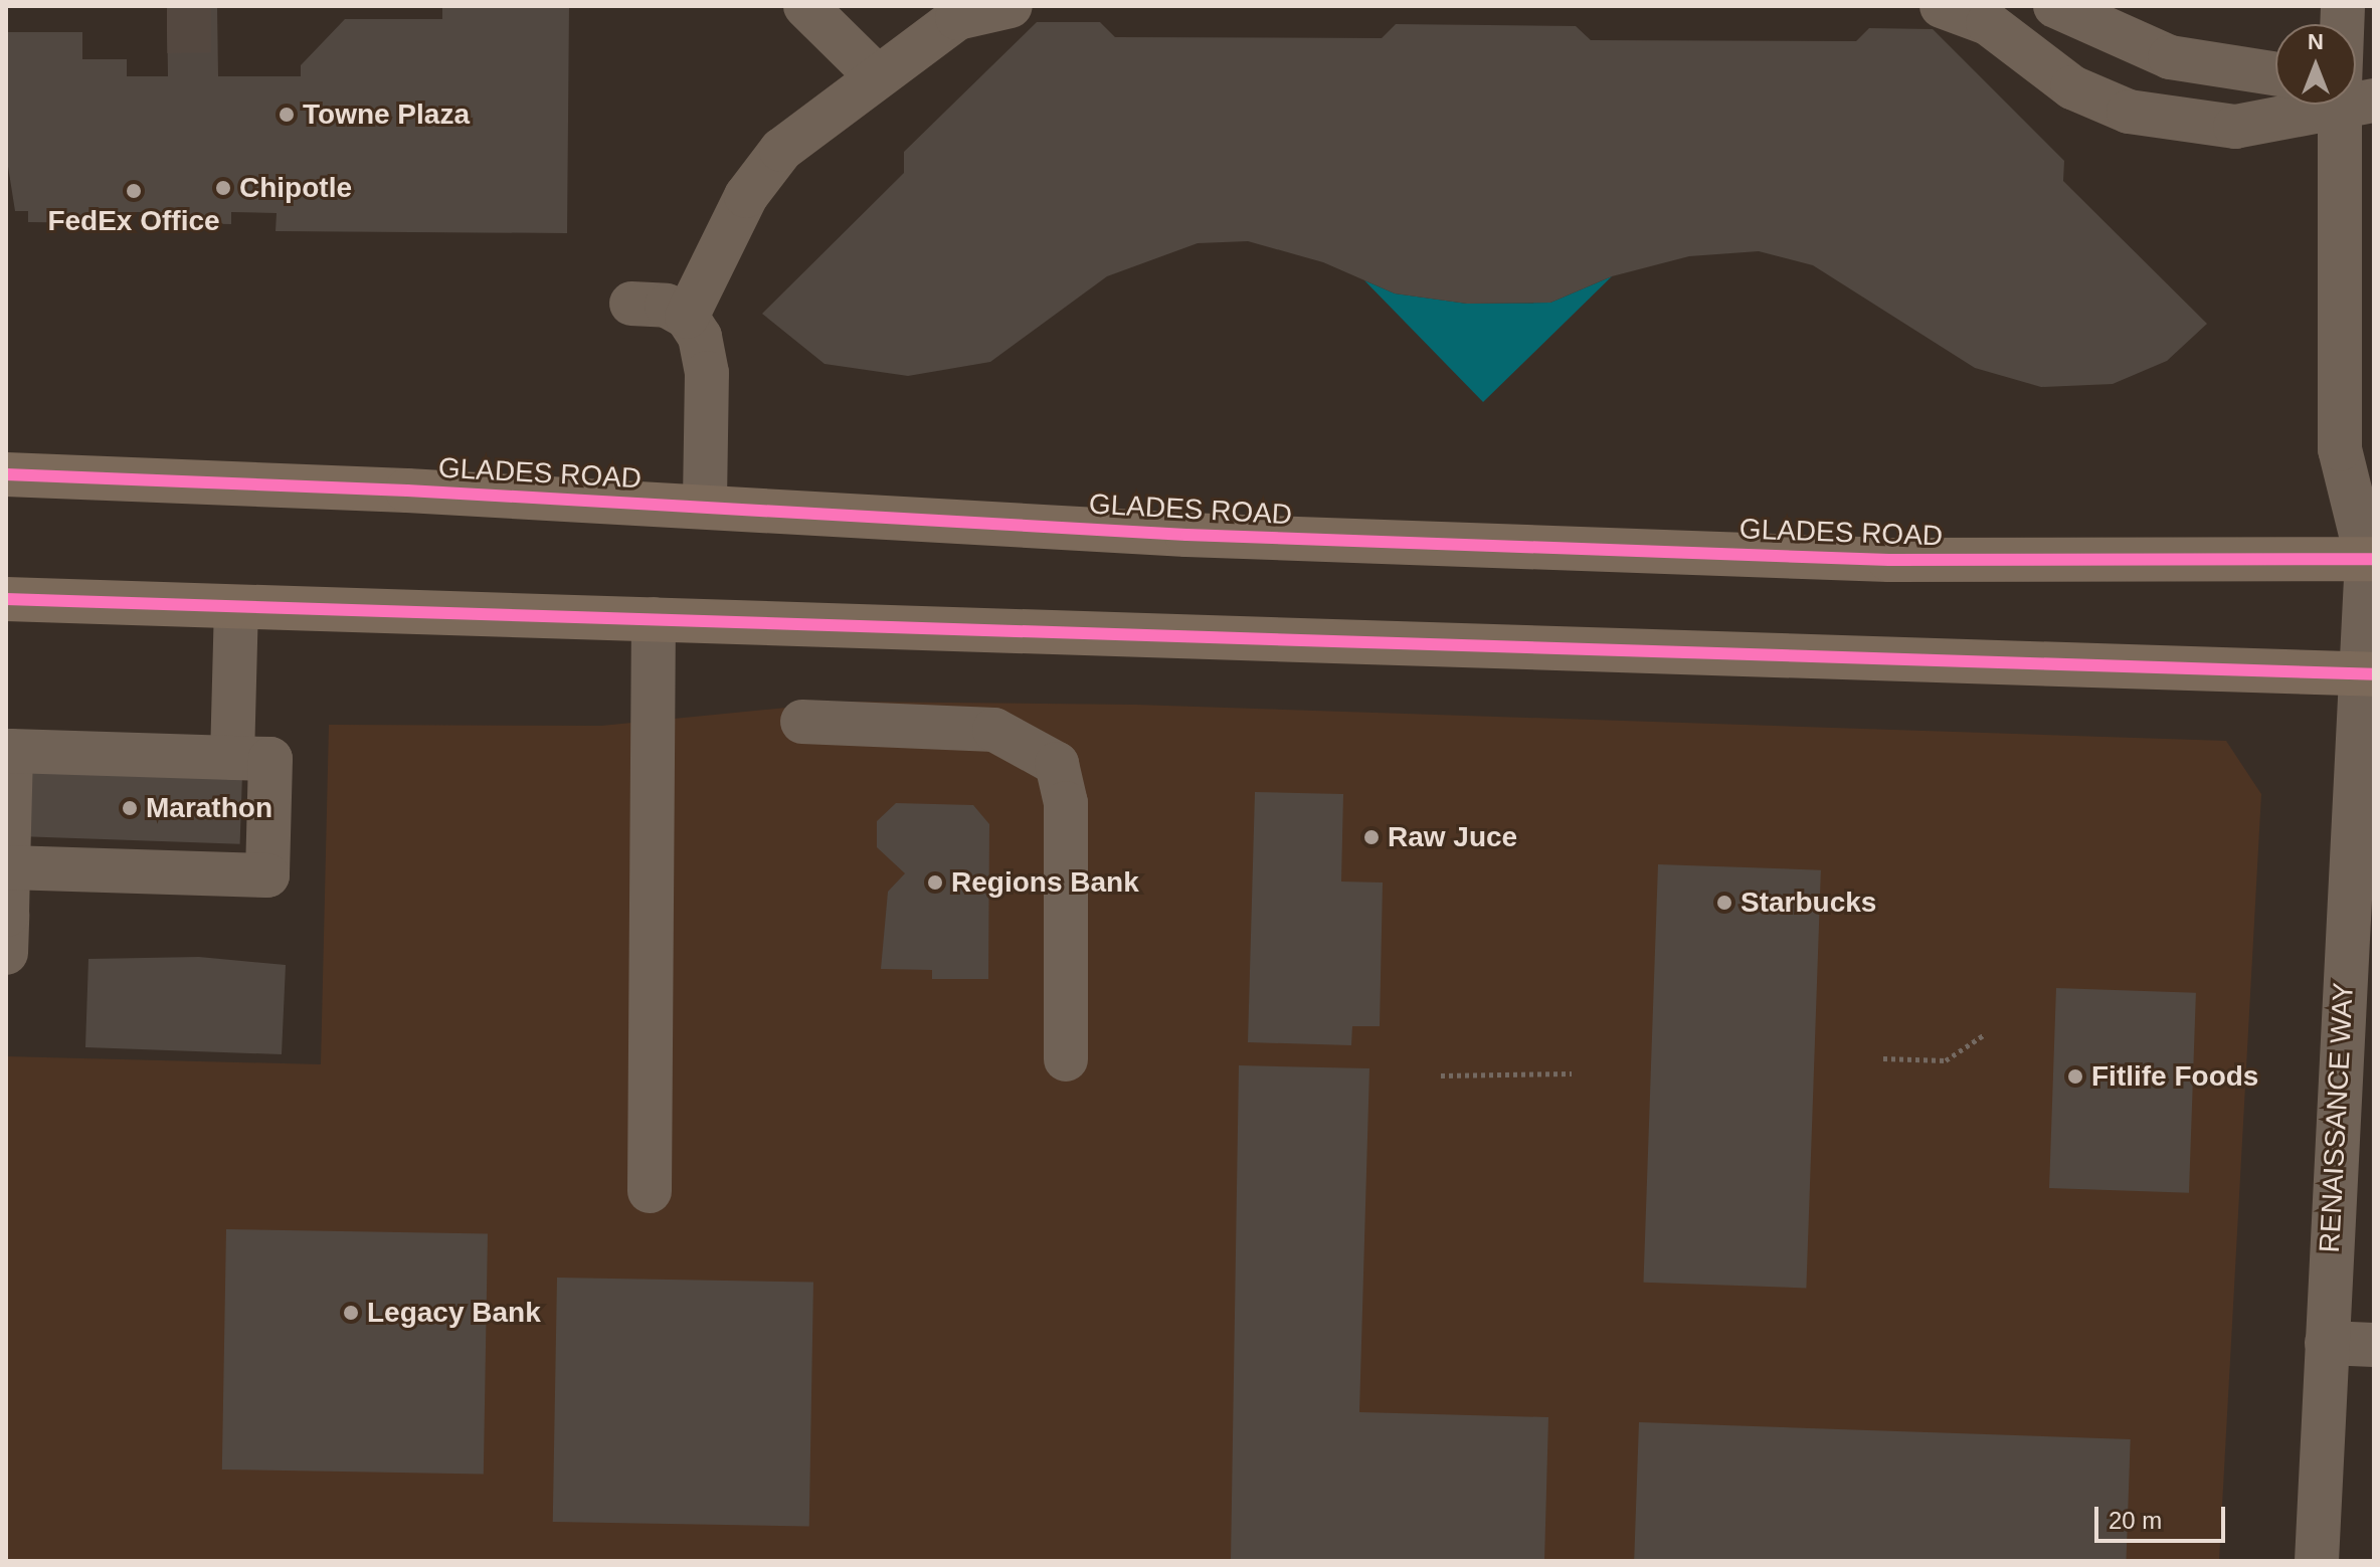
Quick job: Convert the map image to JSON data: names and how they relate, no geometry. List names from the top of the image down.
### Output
{
  "streets": {
    "main road": ["GLADES ROAD"],
    "street": ["RENAISSANCE WAY"]
  },
  "crossings": [
    ["GLADES ROAD", "RENAISSANCE WAY"]
  ],
  "places": [
    "Towne Plaza",
    "Chipotle",
    "FedEx Office",
    "Marathon",
    "Raw Juce",
    "Regions Bank",
    "Starbucks",
    "Fitlife Foods",
    "Legacy Bank"
  ],
  "scale_bar": "20 m",
  "north": "top"
}
